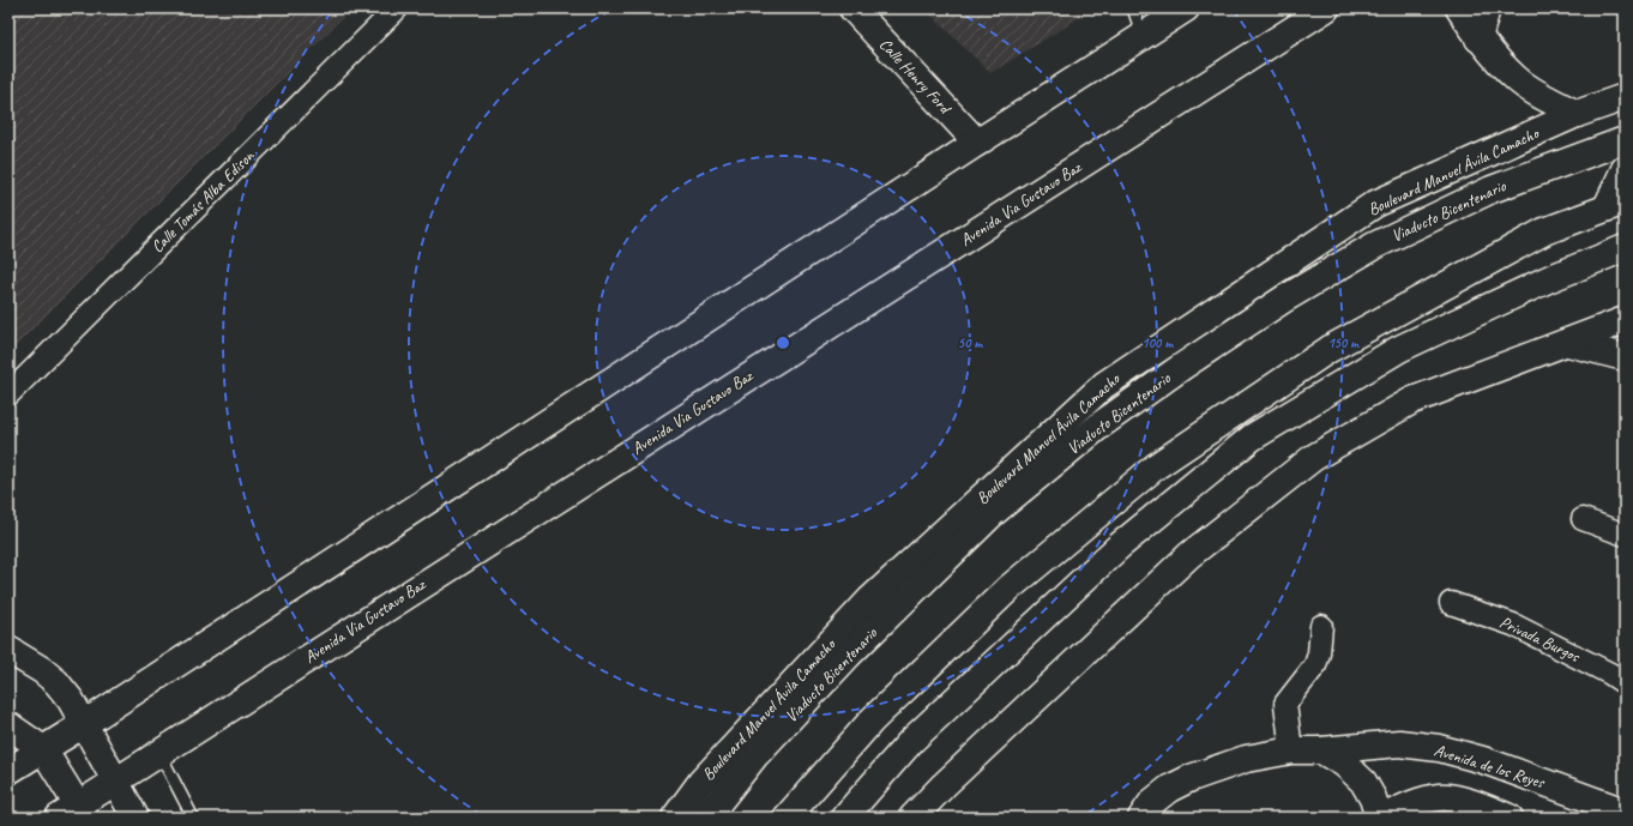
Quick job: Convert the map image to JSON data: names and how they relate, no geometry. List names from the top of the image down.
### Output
{
  "streets": {
    "main road": [
      "Calle Henry Ford",
      "Boulevard Manuel Ávila Camacho",
      "Avenida Via Gustavo Baz",
      "Viaducto Bicentenario",
      "Avenida de los Reyes"
    ],
    "street": ["Calle Tomás Alba Edison", "Privada Burgos"]
  },
  "rings": ["50 m", "100 m", "150 m"]
}
